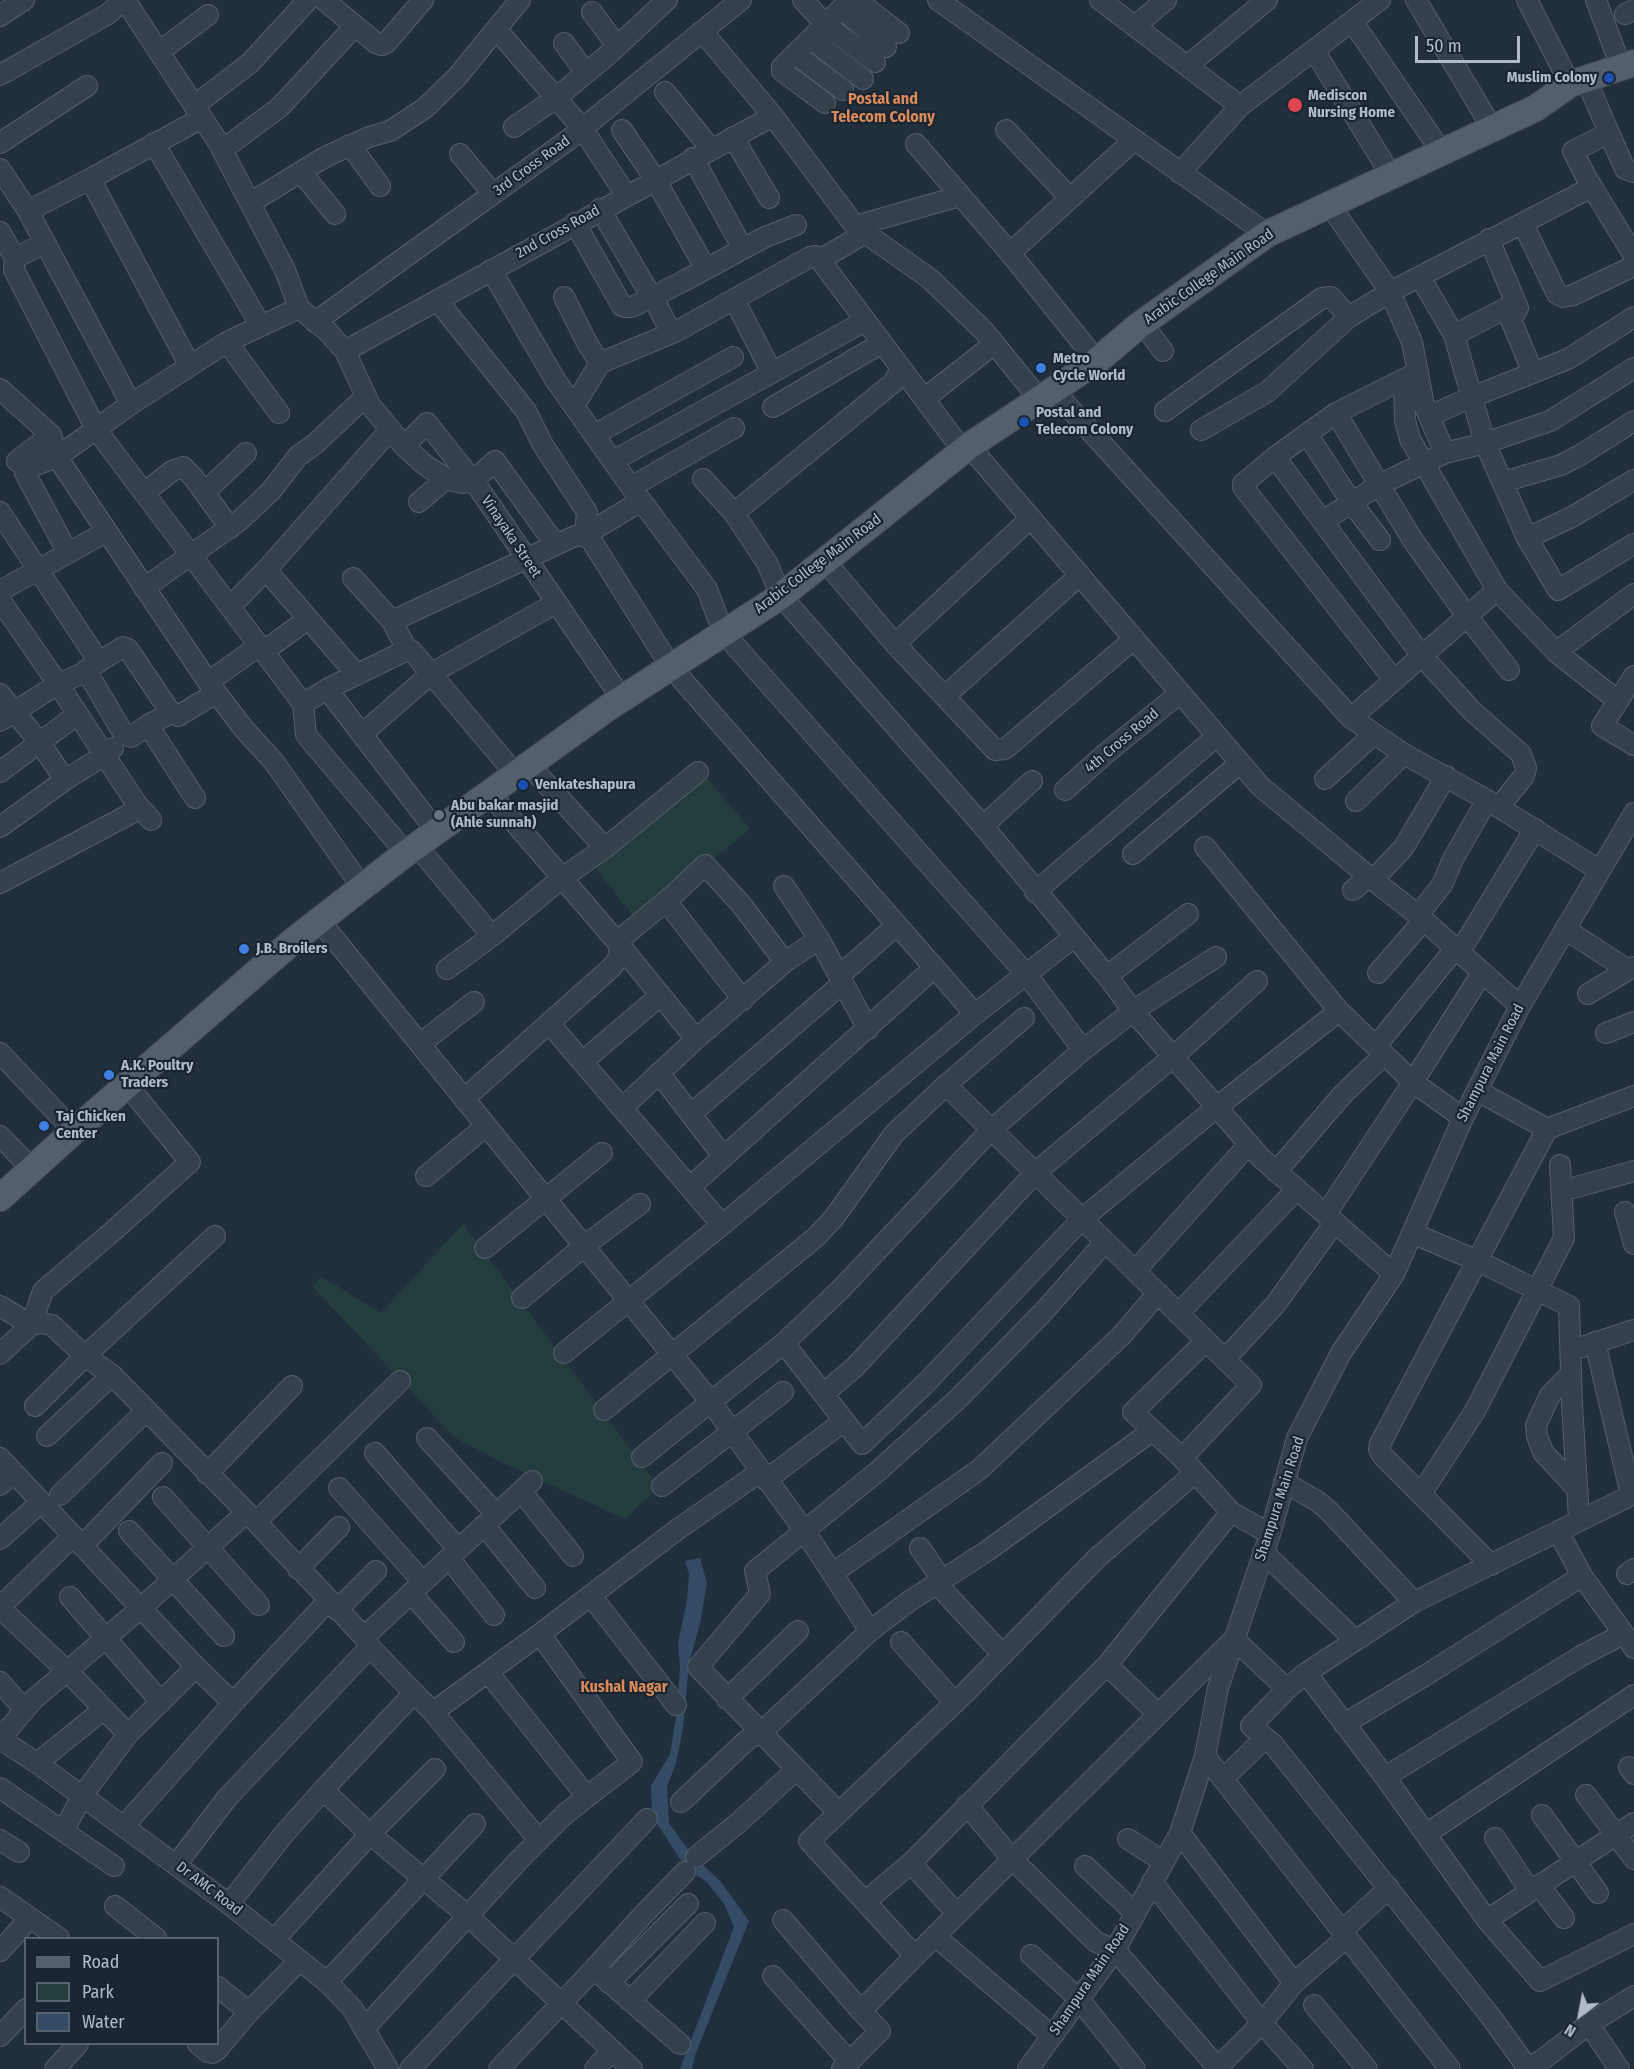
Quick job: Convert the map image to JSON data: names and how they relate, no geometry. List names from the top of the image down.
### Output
{
  "streets": {
    "main road": ["Arabic College Main Road"],
    "street": [
      "3rd Cross Road",
      "2nd Cross Road",
      "Vinayaka Street",
      "4th Cross Road",
      "Shampura Main Road",
      "Dr AMC Road"
    ]
  },
  "crossings": [
    ["3rd Cross Road", "Vinayaka Street"],
    ["2nd Cross Road", "Vinayaka Street"],
    ["Arabic College Main Road", "Vinayaka Street"]
  ],
  "districts": ["Postal and Telecom Colony", "Kushal Nagar"],
  "places": [
    "Muslim Colony",
    "Mediscon Nursing Home",
    "Metro Cycle World",
    "Postal and Telecom Colony",
    "Venkateshapura",
    "Abu bakar masjid (Ahle sunnah)",
    "J.B. Broilers",
    "A.K. Poultry Traders",
    "Taj Chicken Center"
  ],
  "legend": ["Road", "Park", "Water"],
  "scale_bar": "50 m",
  "north": "bottom left"
}
